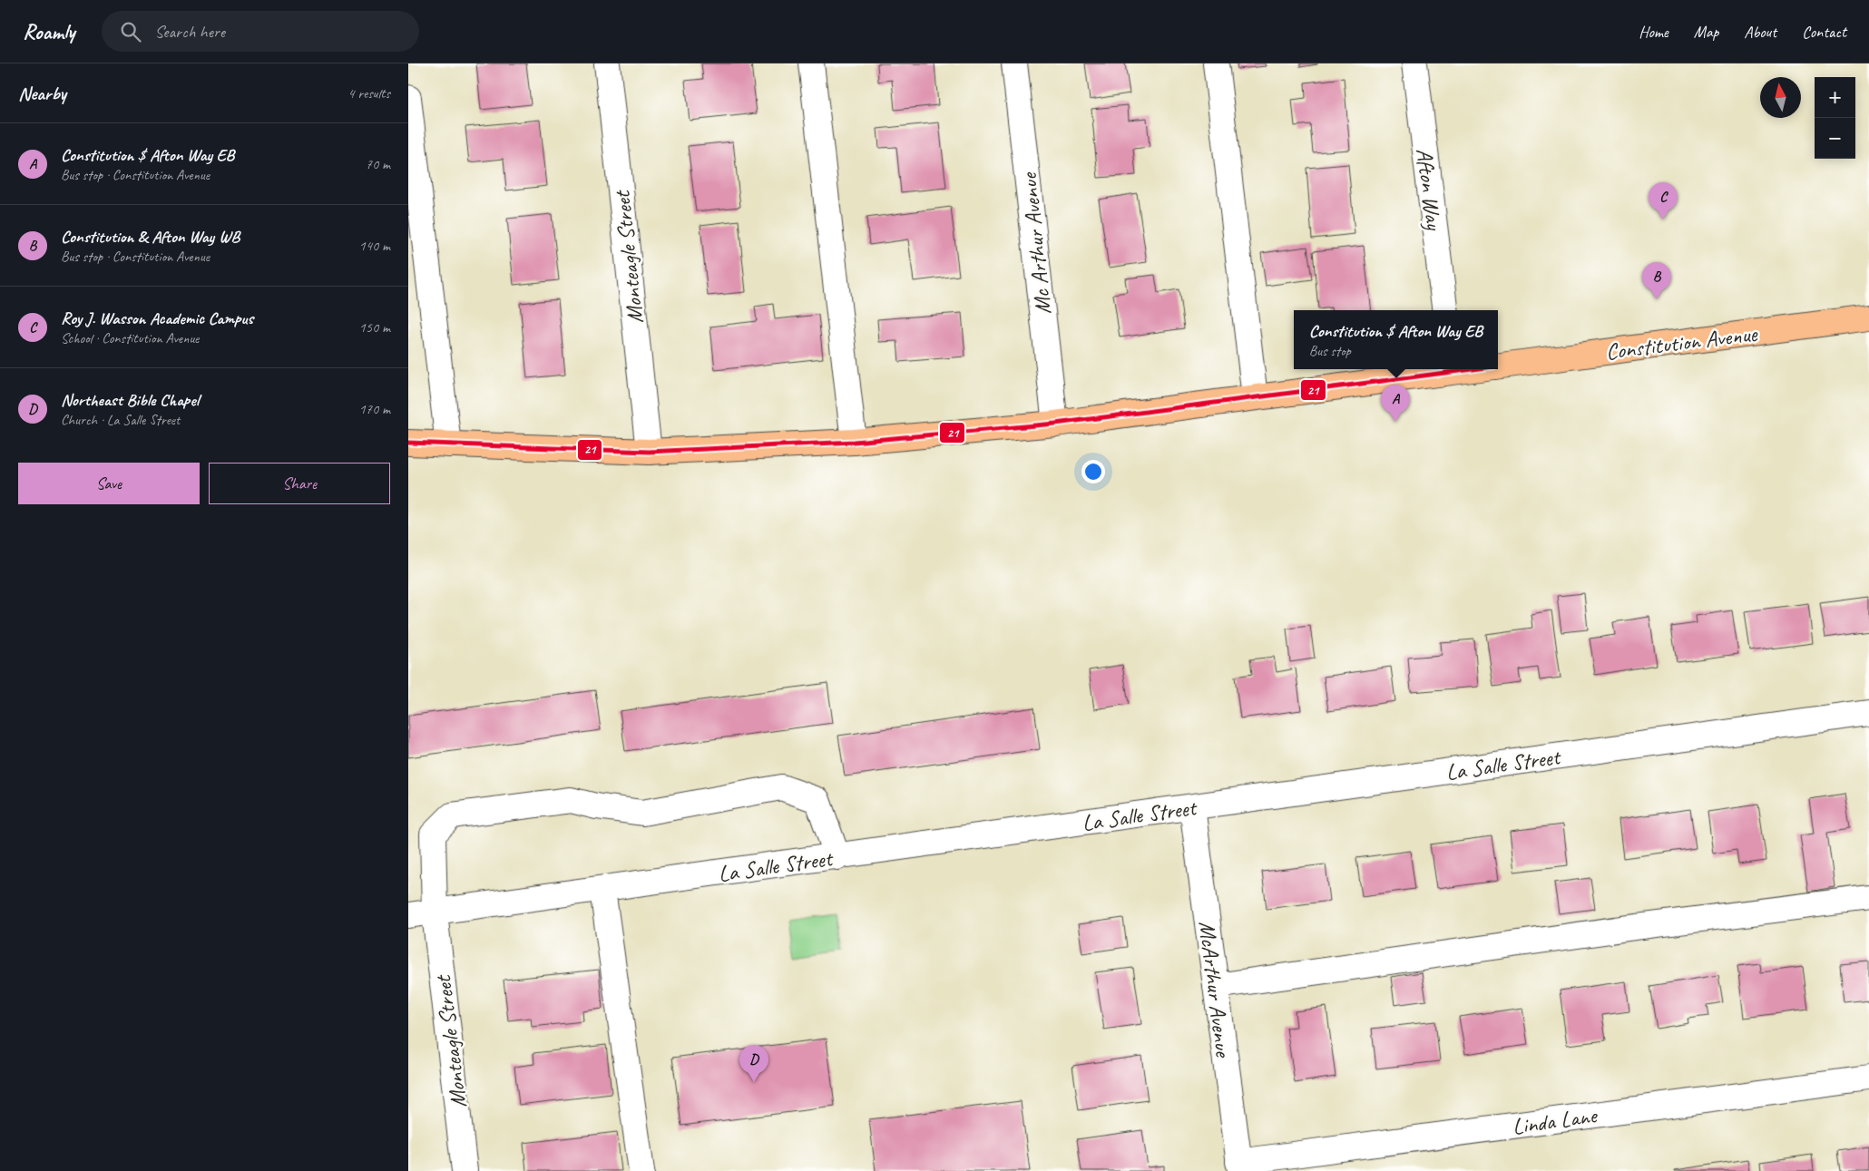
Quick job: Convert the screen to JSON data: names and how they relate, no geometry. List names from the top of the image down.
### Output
{
  "streets": {
    "main road": ["Constitution Avenue"],
    "street": [
      "Afton Way",
      "Mc Arthur Avenue",
      "Monteagle Street",
      "La Salle Street",
      "McArthur Avenue",
      "Linda Lane"
    ]
  },
  "crossings": [
    ["Mc Arthur Avenue", "Constitution Avenue"],
    ["Monteagle Street", "Constitution Avenue"],
    ["Monteagle Street", "La Salle Street"],
    ["La Salle Street", "McArthur Avenue"],
    ["McArthur Avenue", "Linda Lane"]
  ],
  "lines": ["transit line 21"],
  "north": "top",
  "page": {
    "header": "Roamly",
    "search": "Search here",
    "nav": [
      "Home",
      "Map",
      "About",
      "Contact"
    ],
    "heading": ["Nearby", "4 results"],
    "map_buttons": ["+", "−"],
    "list": [
      {
        "mark": "A",
        "name": "Constitution $ Afton Way EB",
        "note": "Bus stop · Constitution Avenue",
        "value": "70 m"
      },
      {
        "mark": "B",
        "name": "Constitution & Afton Way WB",
        "note": "Bus stop · Constitution Avenue",
        "value": "140 m"
      },
      {
        "mark": "C",
        "name": "Roy J. Wasson Academic Campus",
        "note": "School · Constitution Avenue",
        "value": "150 m"
      },
      {
        "mark": "D",
        "name": "Northeast Bible Chapel",
        "note": "Church · La Salle Street",
        "value": "170 m"
      }
    ],
    "pins": [
      "C",
      "B",
      "A",
      "D"
    ],
    "popup": ["Constitution $ Afton Way EB", "Bus stop"],
    "buttons": ["Save", "Share"]
  }
}
